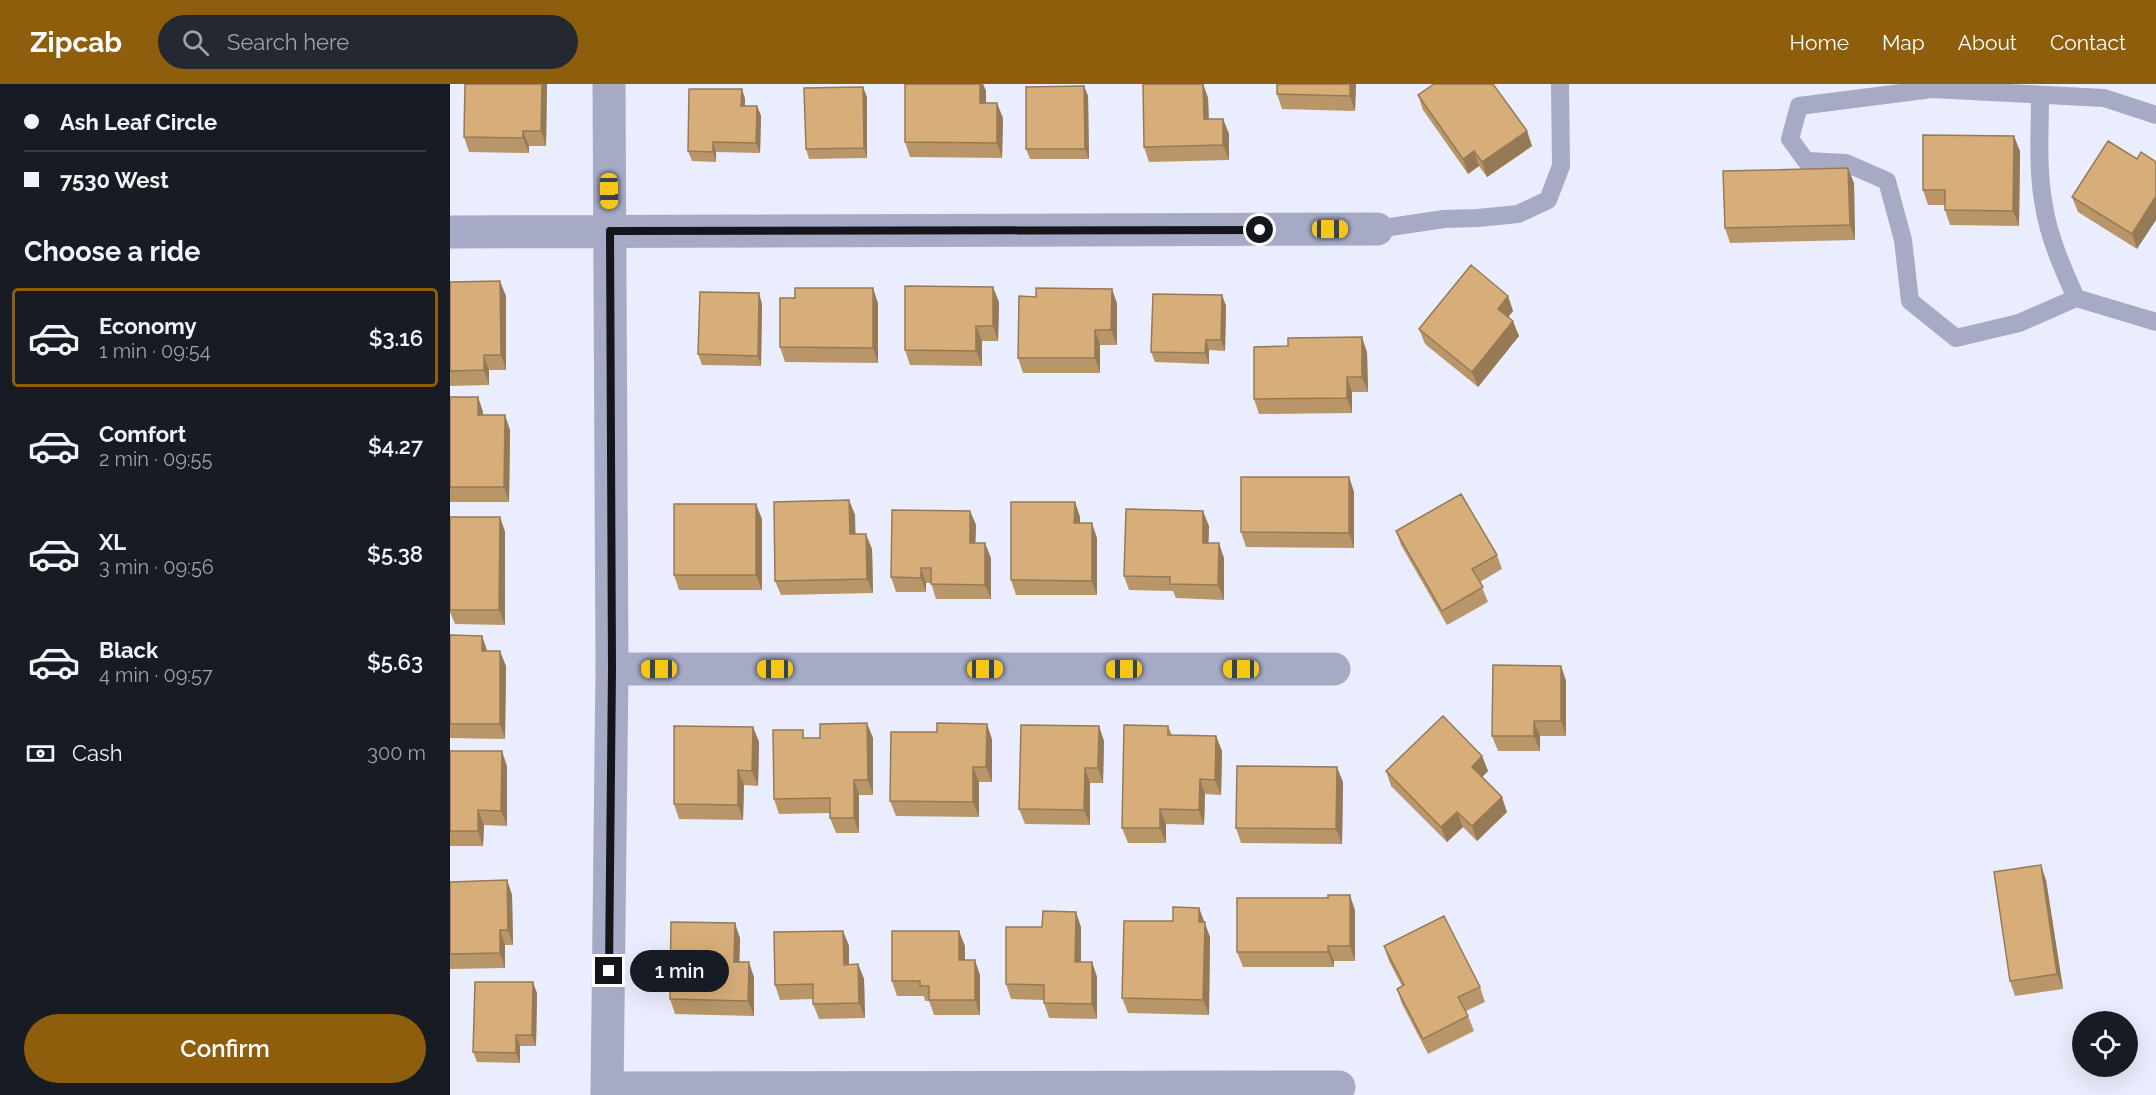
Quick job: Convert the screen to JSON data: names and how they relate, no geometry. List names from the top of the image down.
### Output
{
  "page": {
    "header": "Zipcab",
    "search": "Search here",
    "nav": [
      "Home",
      "Map",
      "About",
      "Contact"
    ],
    "banner": ["Ash Leaf Circle", "7530 West"],
    "heading": "Choose a ride",
    "list": [
      {
        "name": "Economy",
        "note": "1 min · 09:54",
        "value": "$3.16"
      },
      {
        "name": "Comfort",
        "note": "2 min · 09:55",
        "value": "$4.27"
      },
      {
        "name": "XL",
        "note": "3 min · 09:56",
        "value": "$5.38"
      },
      {
        "name": "Black",
        "note": "4 min · 09:57",
        "value": "$5.63"
      }
    ],
    "pay": ["Cash", "300 m"],
    "bubble": "1 min",
    "buttons": "Confirm"
  }
}
